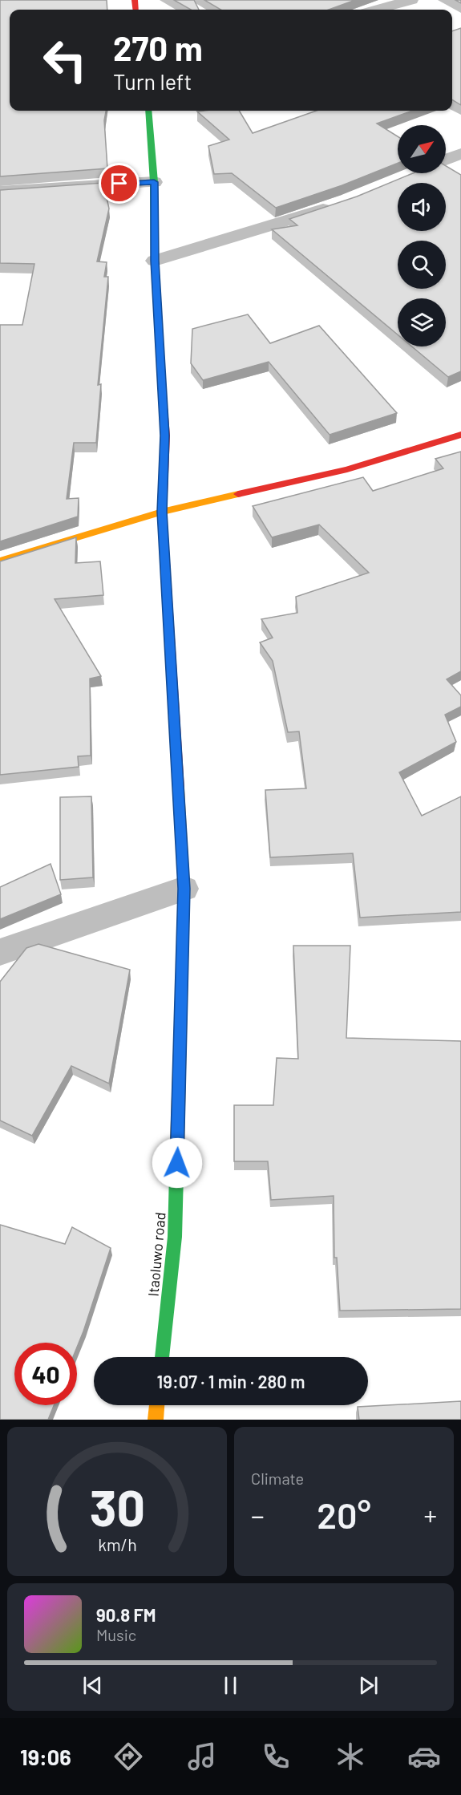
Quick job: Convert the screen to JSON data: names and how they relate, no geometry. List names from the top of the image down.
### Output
{
  "streets": {
    "street": ["Itaoluwo road"]
  },
  "north": "top right",
  "page": {
    "turn": ["270 m", "Turn left"],
    "limit": "40",
    "trip": "19:07 · 1 min · 280 m",
    "tile": "Climate",
    "heat": ["−", "20°", "+"],
    "song": ["90.8 FM", "Music"],
    "tabs": "19:06",
    "gauge": ["30", "km/h"]
  }
}
